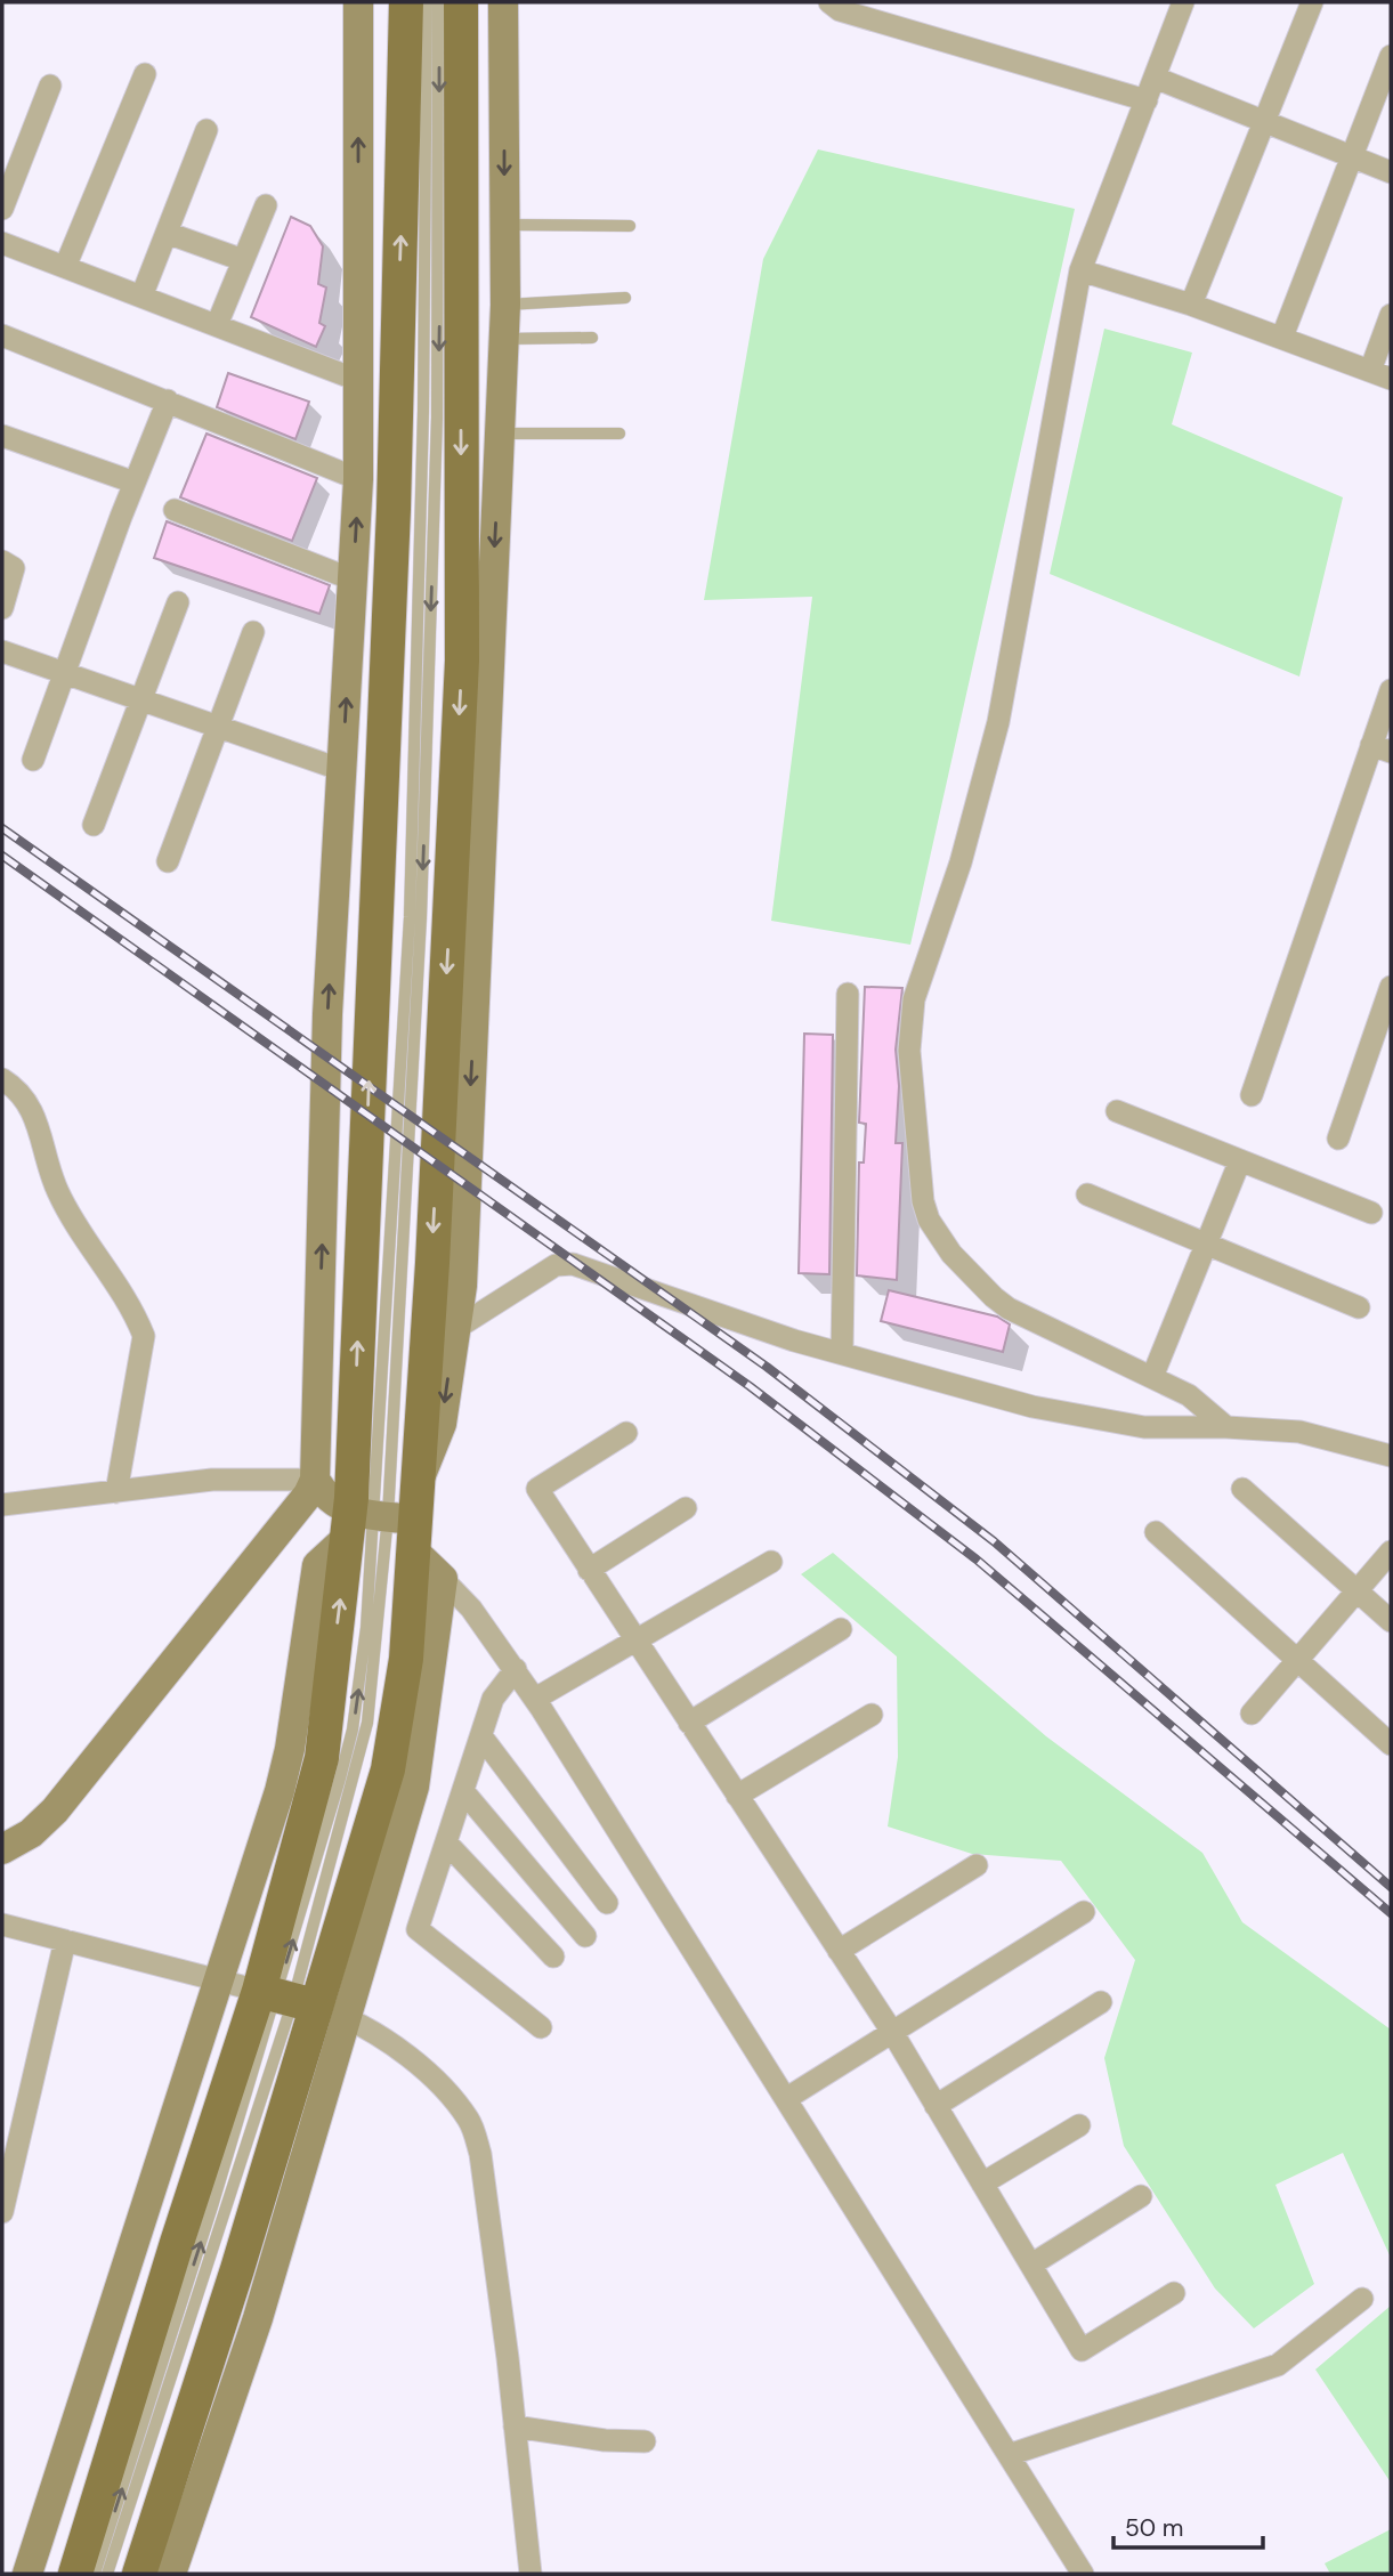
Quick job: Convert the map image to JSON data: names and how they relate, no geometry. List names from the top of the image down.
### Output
{
  "scale_bar": "50 m"
}
